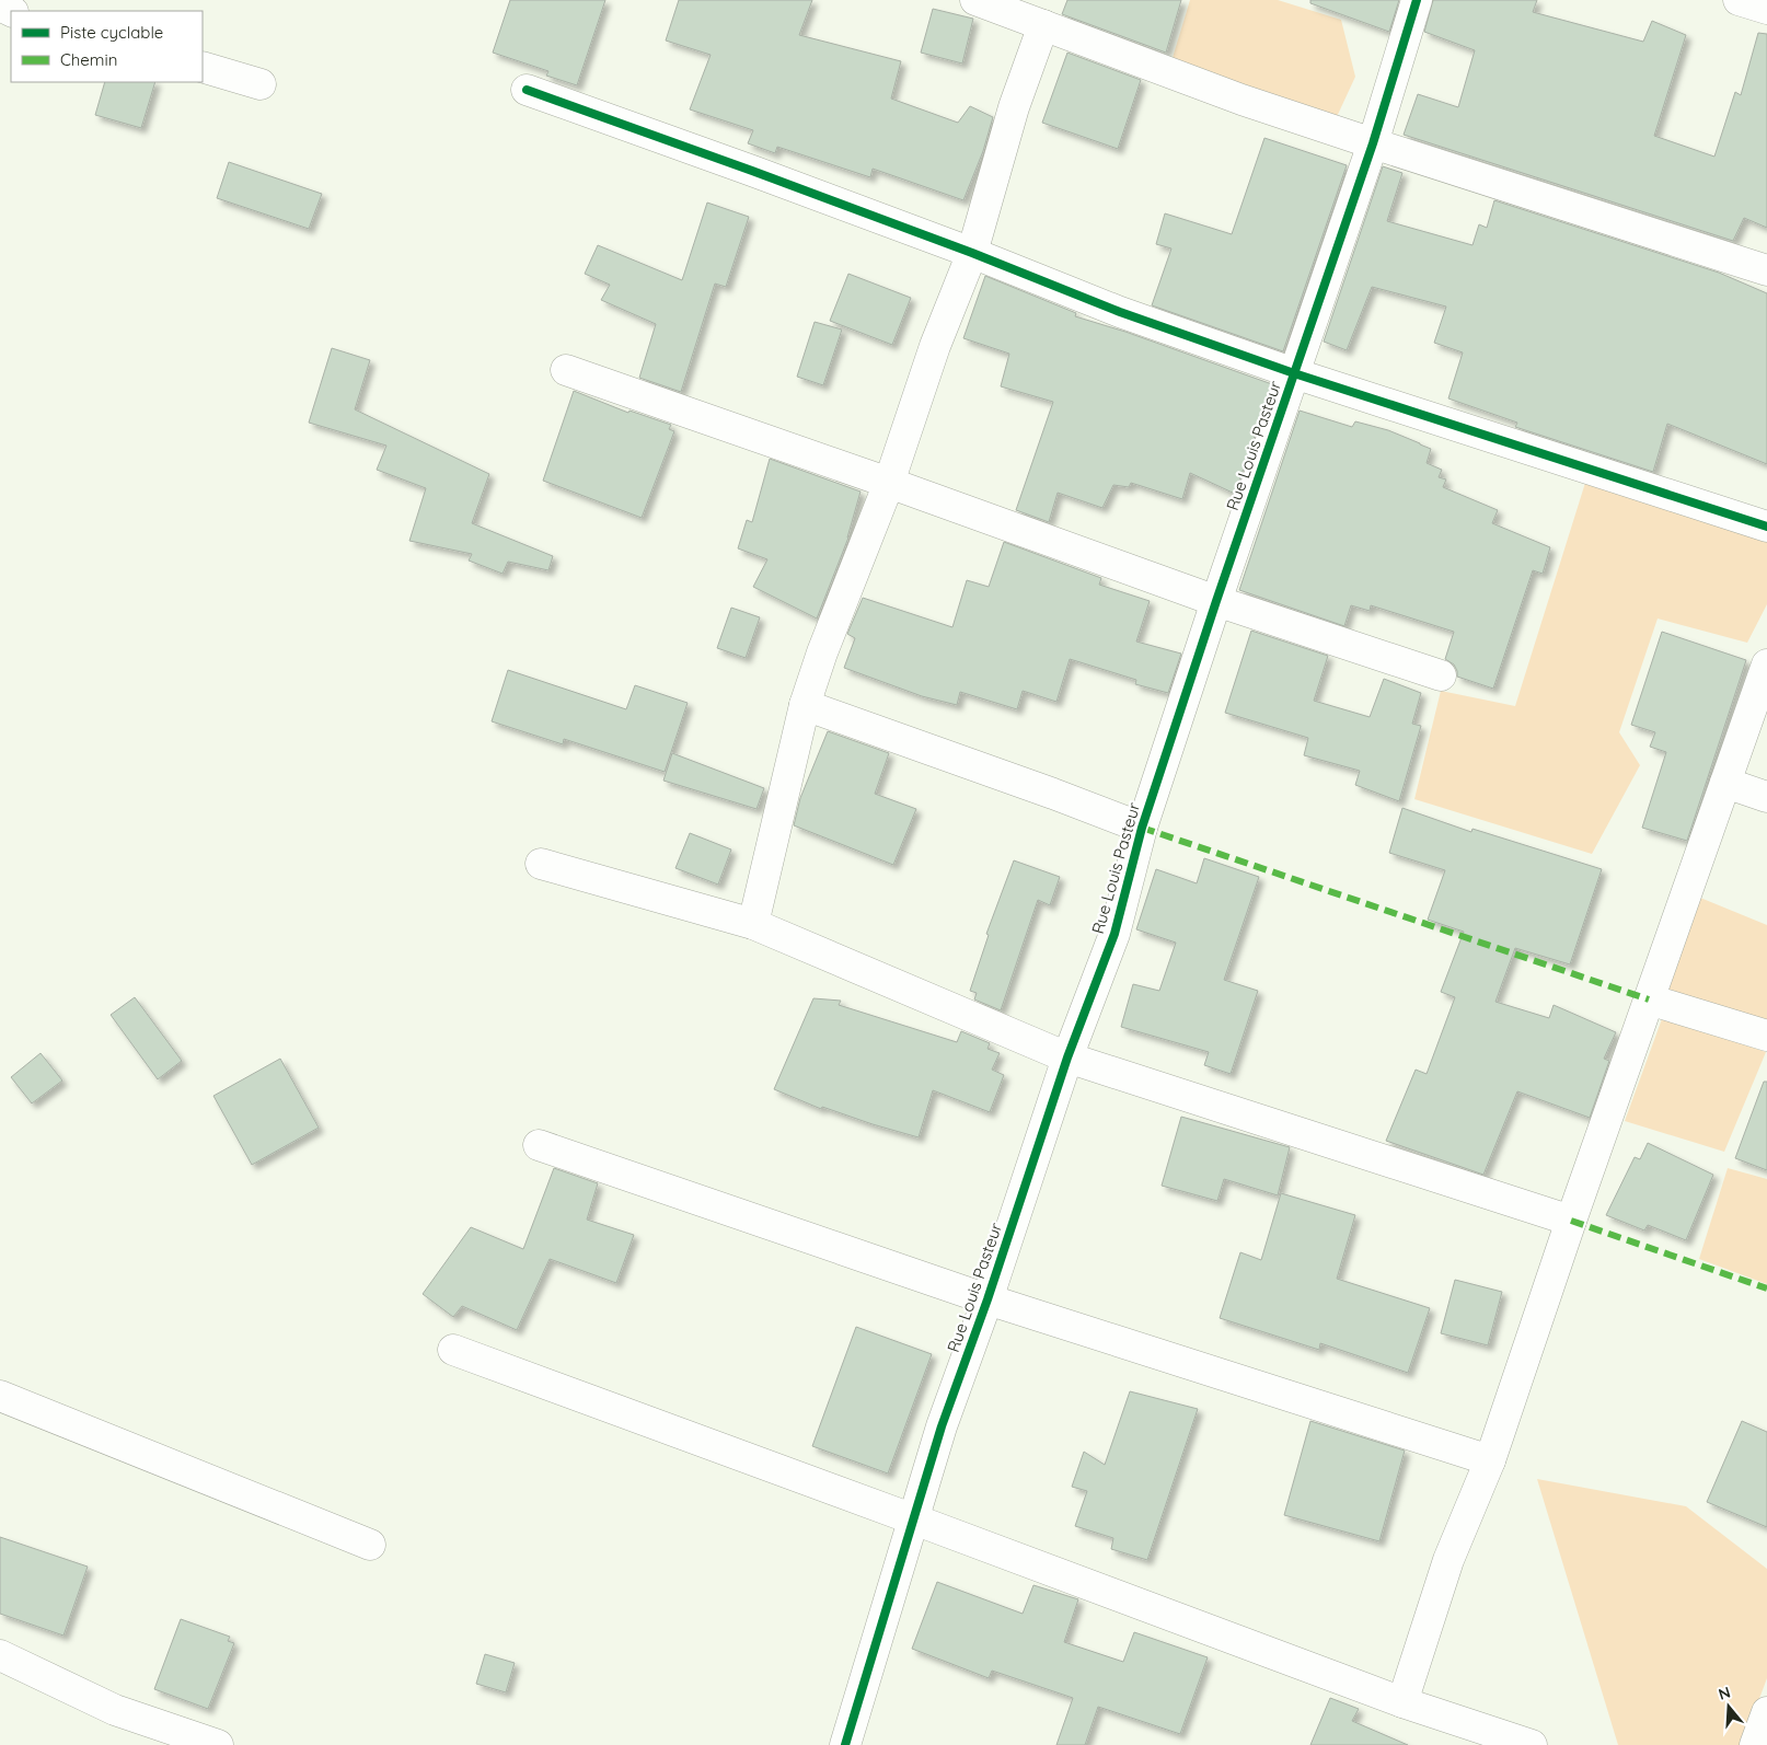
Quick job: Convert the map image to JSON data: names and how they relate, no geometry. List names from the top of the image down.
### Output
{
  "streets": {
    "street": ["Rue Louis Pasteur"]
  },
  "legend": ["Piste cyclable", "Chemin"],
  "north": "top"
}
